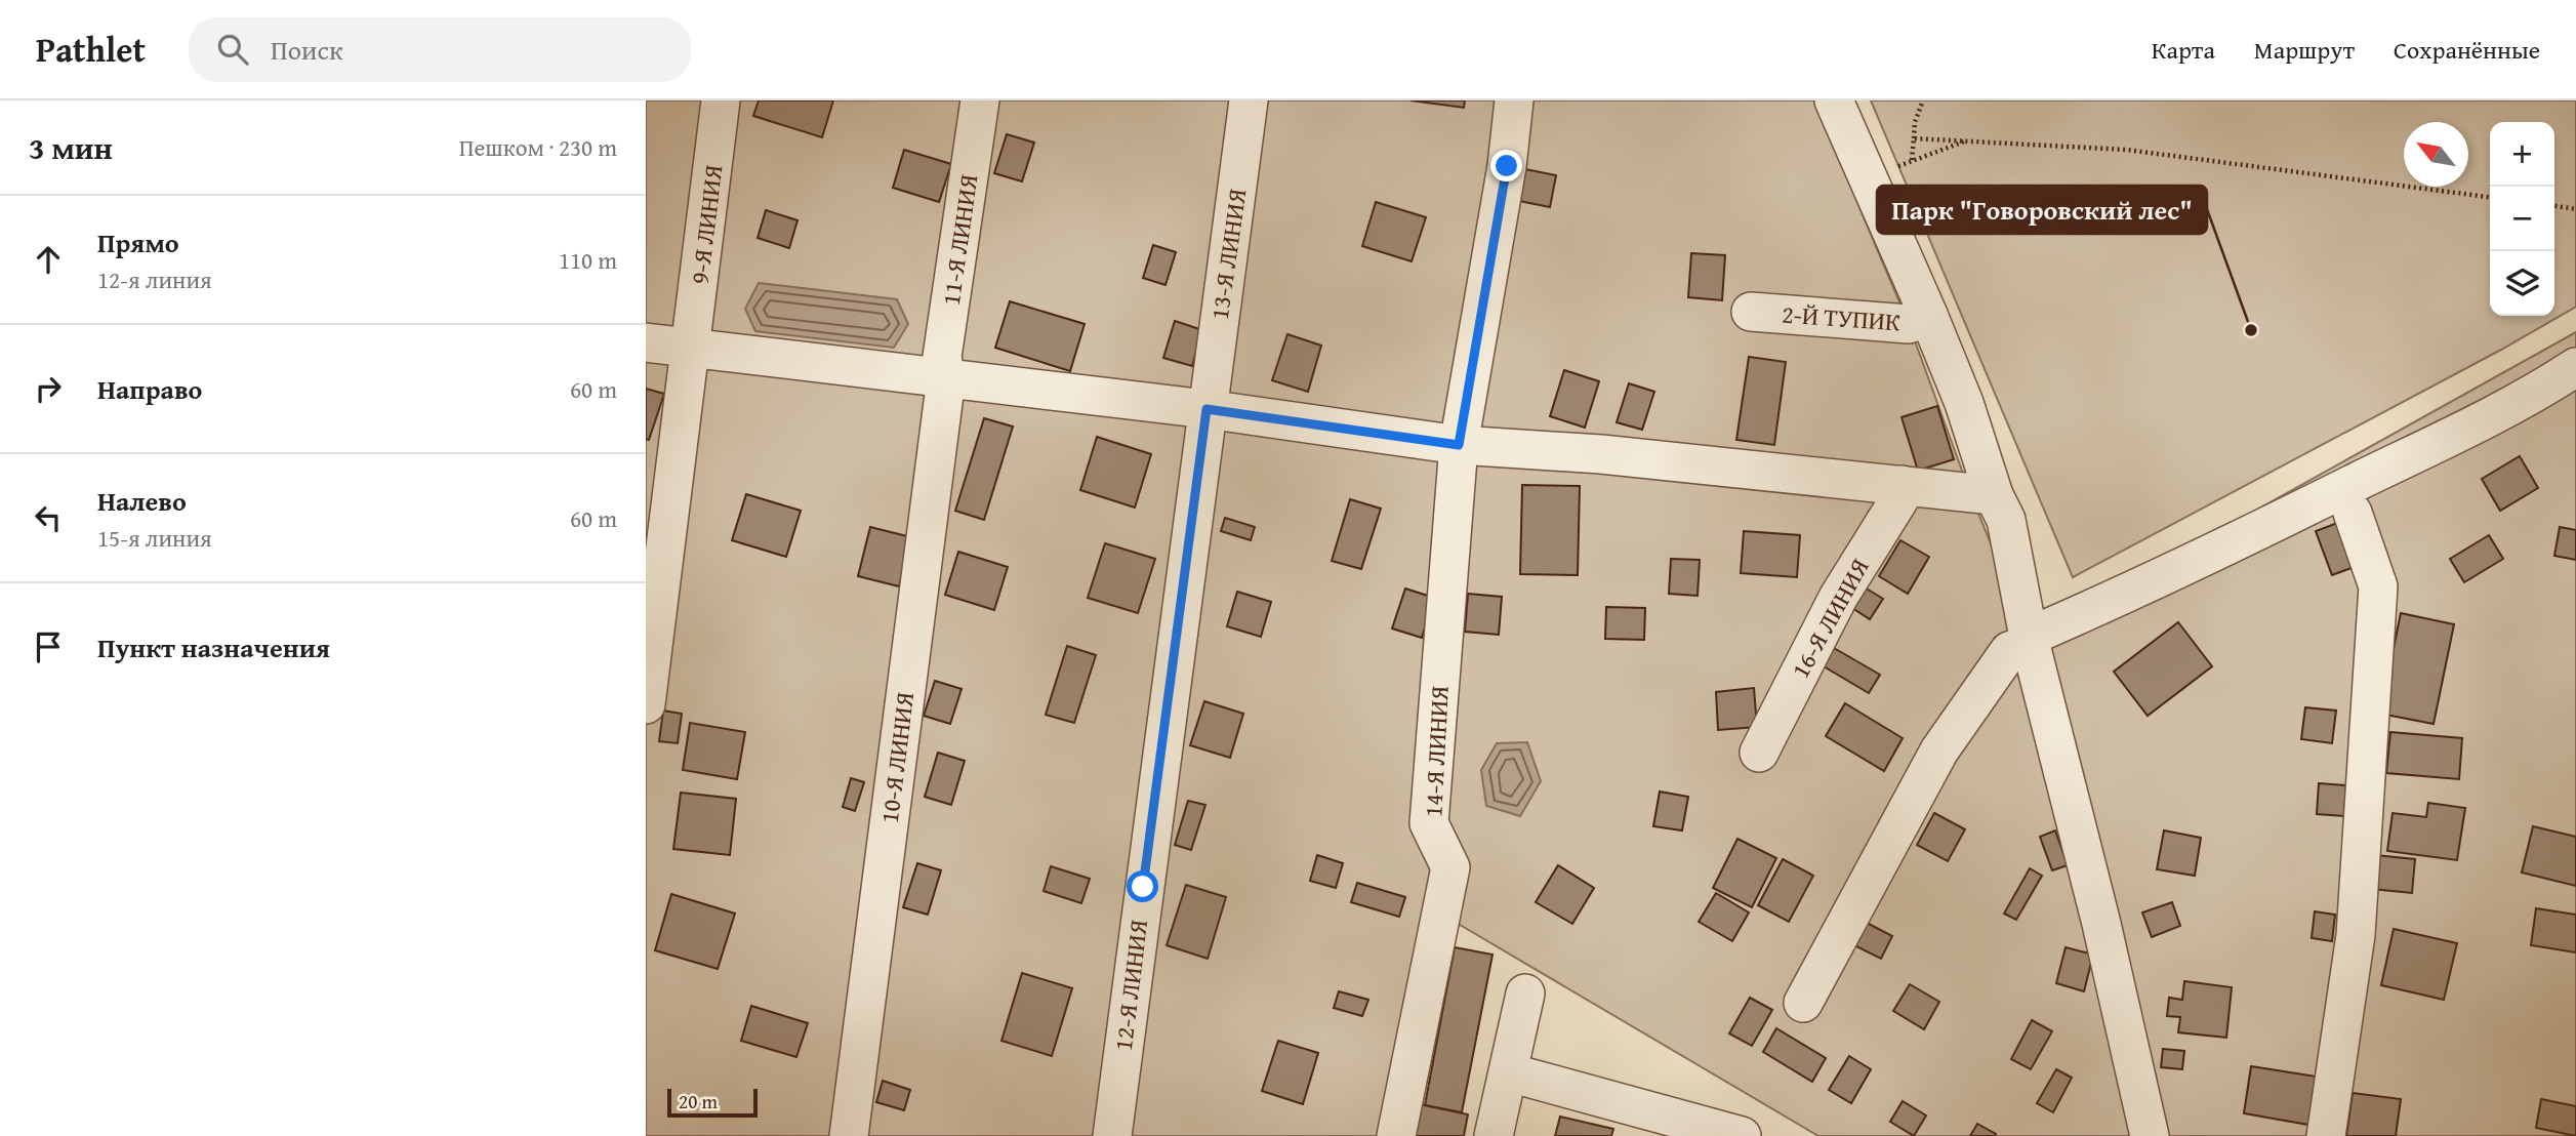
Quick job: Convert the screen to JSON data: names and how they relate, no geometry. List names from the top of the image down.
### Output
{
  "streets": {
    "lane": [
      "9-Я ЛИНИЯ",
      "11-Я ЛИНИЯ",
      "13-Я ЛИНИЯ",
      "2-Й ТУПИК",
      "16-Я ЛИНИЯ",
      "14-Я ЛИНИЯ",
      "10-Я ЛИНИЯ",
      "12-Я ЛИНИЯ"
    ]
  },
  "crossings": [
    ["11-Я ЛИНИЯ", "10-Я ЛИНИЯ"],
    ["13-Я ЛИНИЯ", "12-Я ЛИНИЯ"]
  ],
  "places": ["Парк \"Говоровский лес\""],
  "scale_bar": "20 m",
  "north": "top left",
  "page": {
    "header": "Pathlet",
    "search": "Поиск",
    "nav": ["Карта", "Маршрут", "Сохранённые"],
    "heading": ["3 мин", "Пешком · 230 m"],
    "map_buttons": ["+", "−"],
    "list": [
      ["Прямо", "12-я линия", "110 m"],
      ["Направо", "60 m"],
      ["Налево", "15-я линия", "60 m"],
      "Пункт назначения"
    ],
    "scale": "20 m"
  }
}
